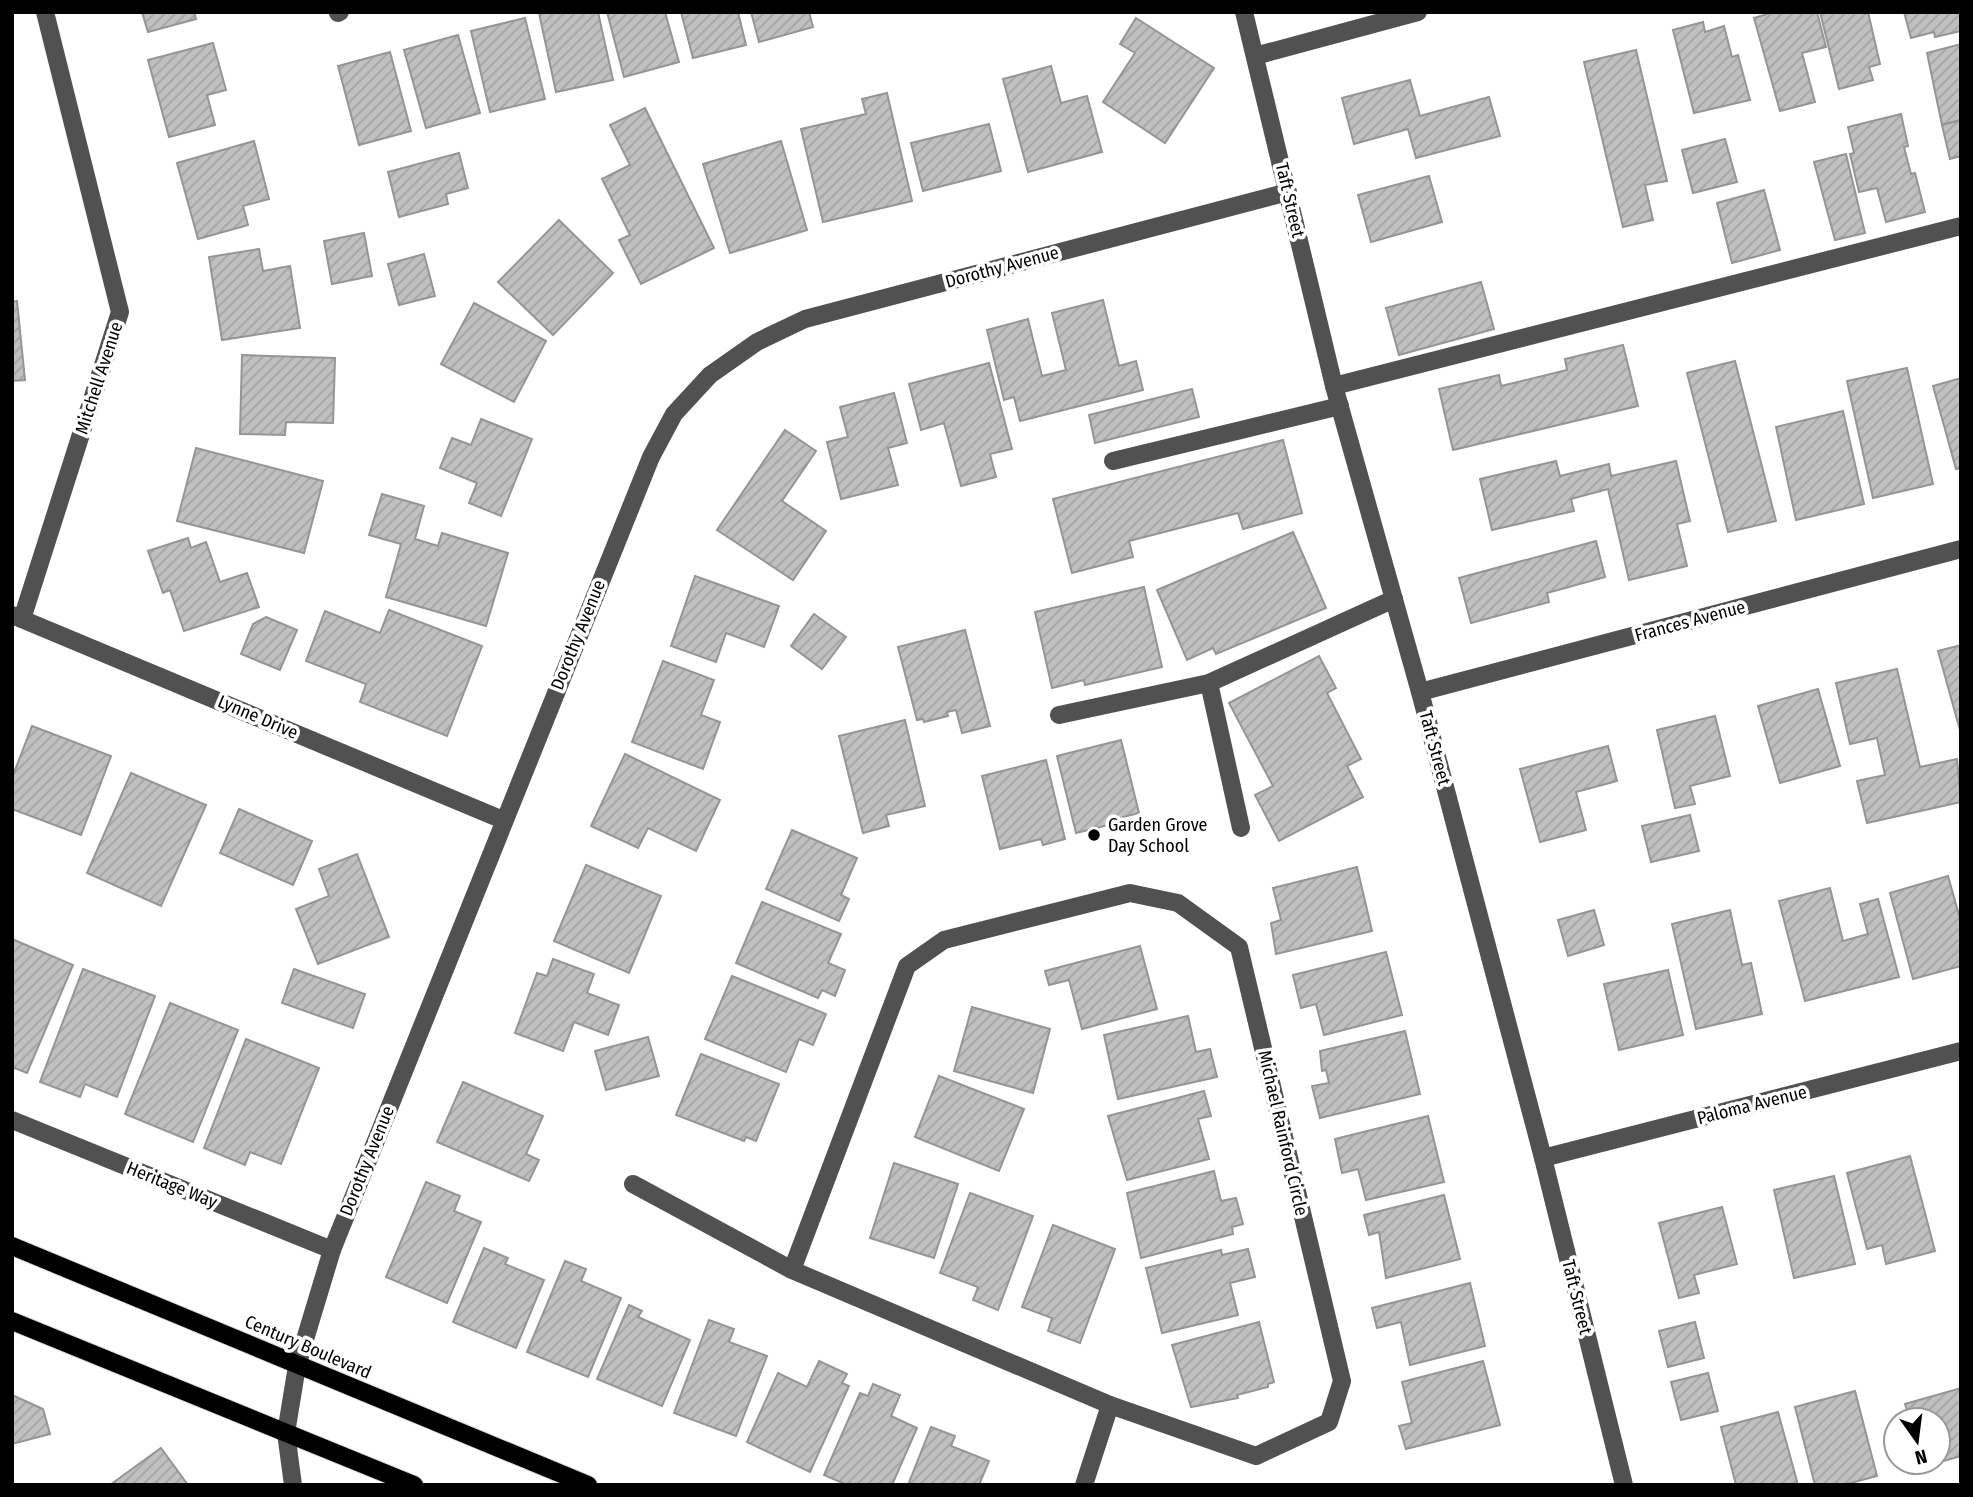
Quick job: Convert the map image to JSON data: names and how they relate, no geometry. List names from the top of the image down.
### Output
{
  "streets": {
    "main road": ["Century Boulevard"],
    "street": [
      "Taft Street",
      "Dorothy Avenue",
      "Mitchell Avenue",
      "Frances Avenue",
      "Lynne Drive",
      "Paloma Avenue",
      "Michael Rainford Circle",
      "Heritage Way"
    ]
  },
  "crossings": [
    ["Taft Street", "Dorothy Avenue"],
    ["Taft Street", "Frances Avenue"],
    ["Taft Street", "Paloma Avenue"],
    ["Dorothy Avenue", "Lynne Drive"],
    ["Dorothy Avenue", "Heritage Way"],
    ["Dorothy Avenue", "Century Boulevard"],
    ["Mitchell Avenue", "Lynne Drive"]
  ],
  "places": ["Garden Grove Day School"],
  "north": "bottom"
}
